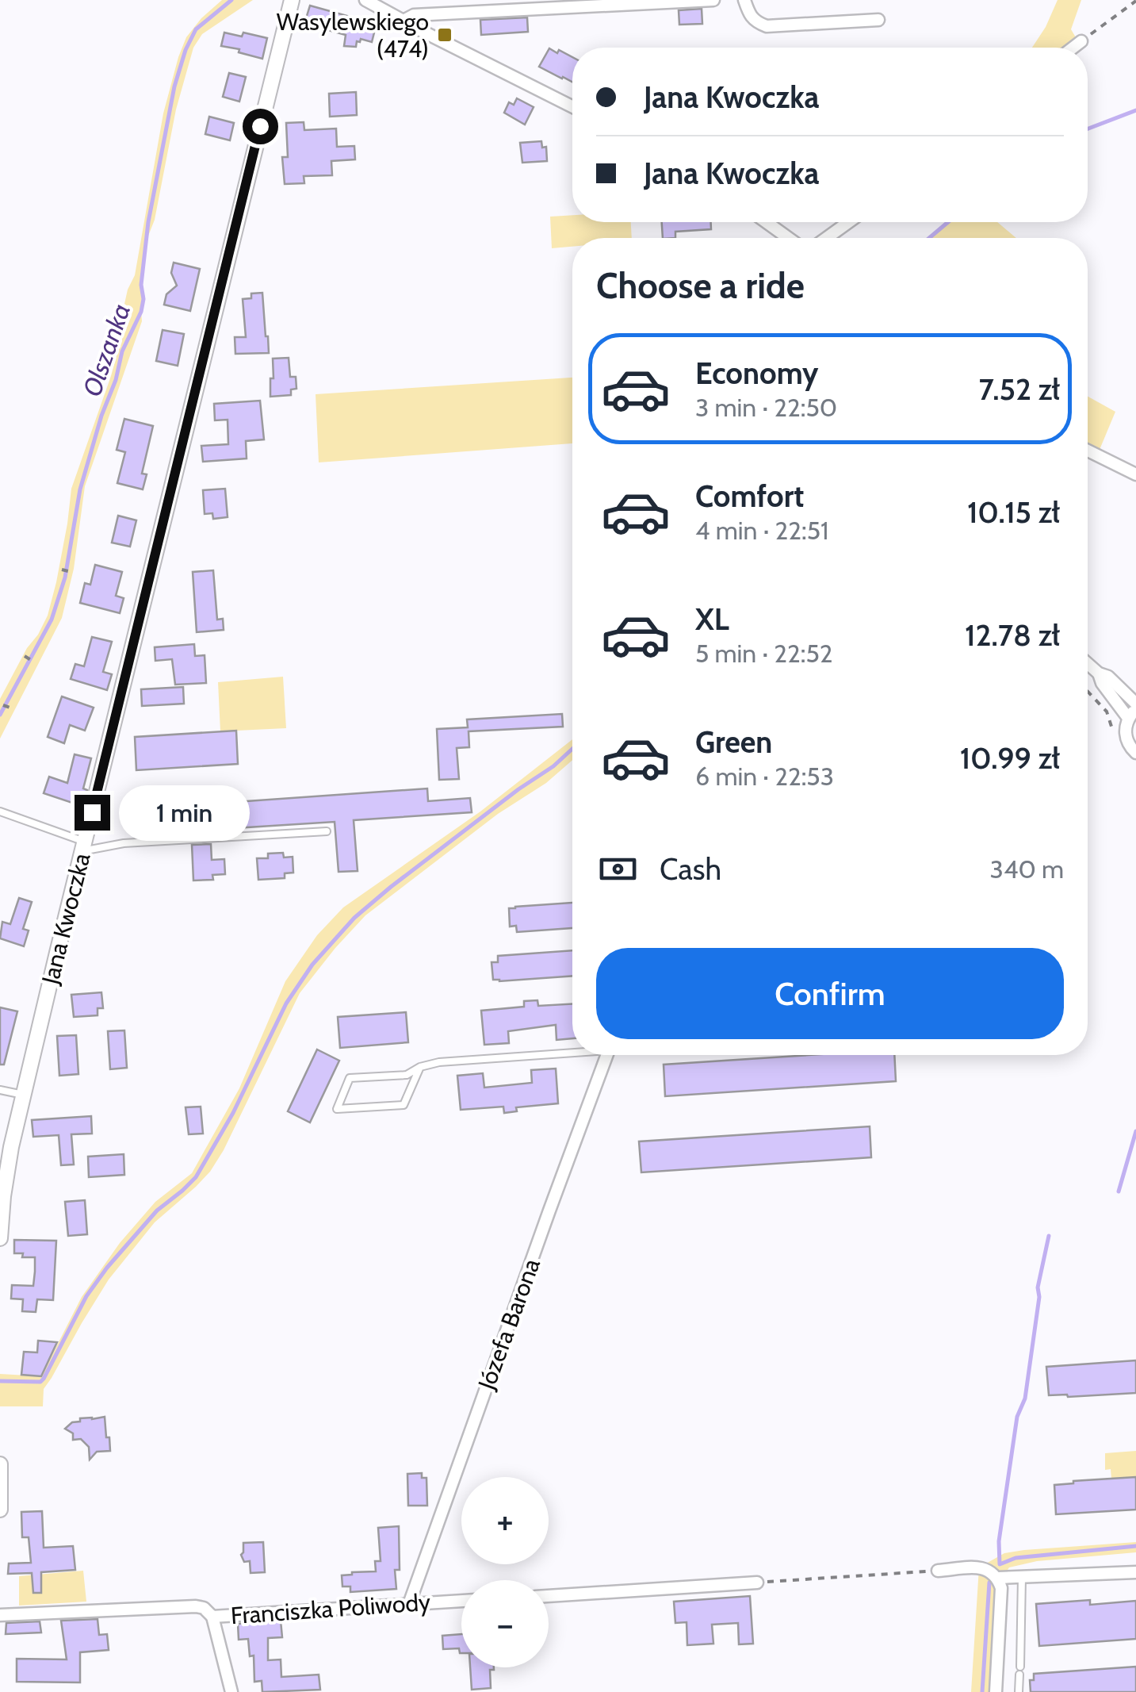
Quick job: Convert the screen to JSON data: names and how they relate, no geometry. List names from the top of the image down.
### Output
{
  "streets": {
    "street": ["Jana Kwoczka", "Józefa Barona", "Franciszka Poliwody"]
  },
  "crossings": [
    ["Józefa Barona", "Franciszka Poliwody"]
  ],
  "water": ["Olszanka"],
  "places": {
    "transit": ["Wasylewskiego (474)"]
  },
  "page": {
    "banner": ["Jana Kwoczka", "Jana Kwoczka"],
    "heading": "Choose a ride",
    "list": [
      {
        "name": "Economy",
        "note": "3 min · 22:50",
        "value": "7.52 zł"
      },
      {
        "name": "Comfort",
        "note": "4 min · 22:51",
        "value": "10.15 zł"
      },
      {
        "name": "XL",
        "note": "5 min · 22:52",
        "value": "12.78 zł"
      },
      {
        "name": "Green",
        "note": "6 min · 22:53",
        "value": "10.99 zł"
      }
    ],
    "bubble": "1 min",
    "pay": ["Cash", "340 m"],
    "buttons": "Confirm",
    "map_buttons": ["+", "−"]
  }
}
